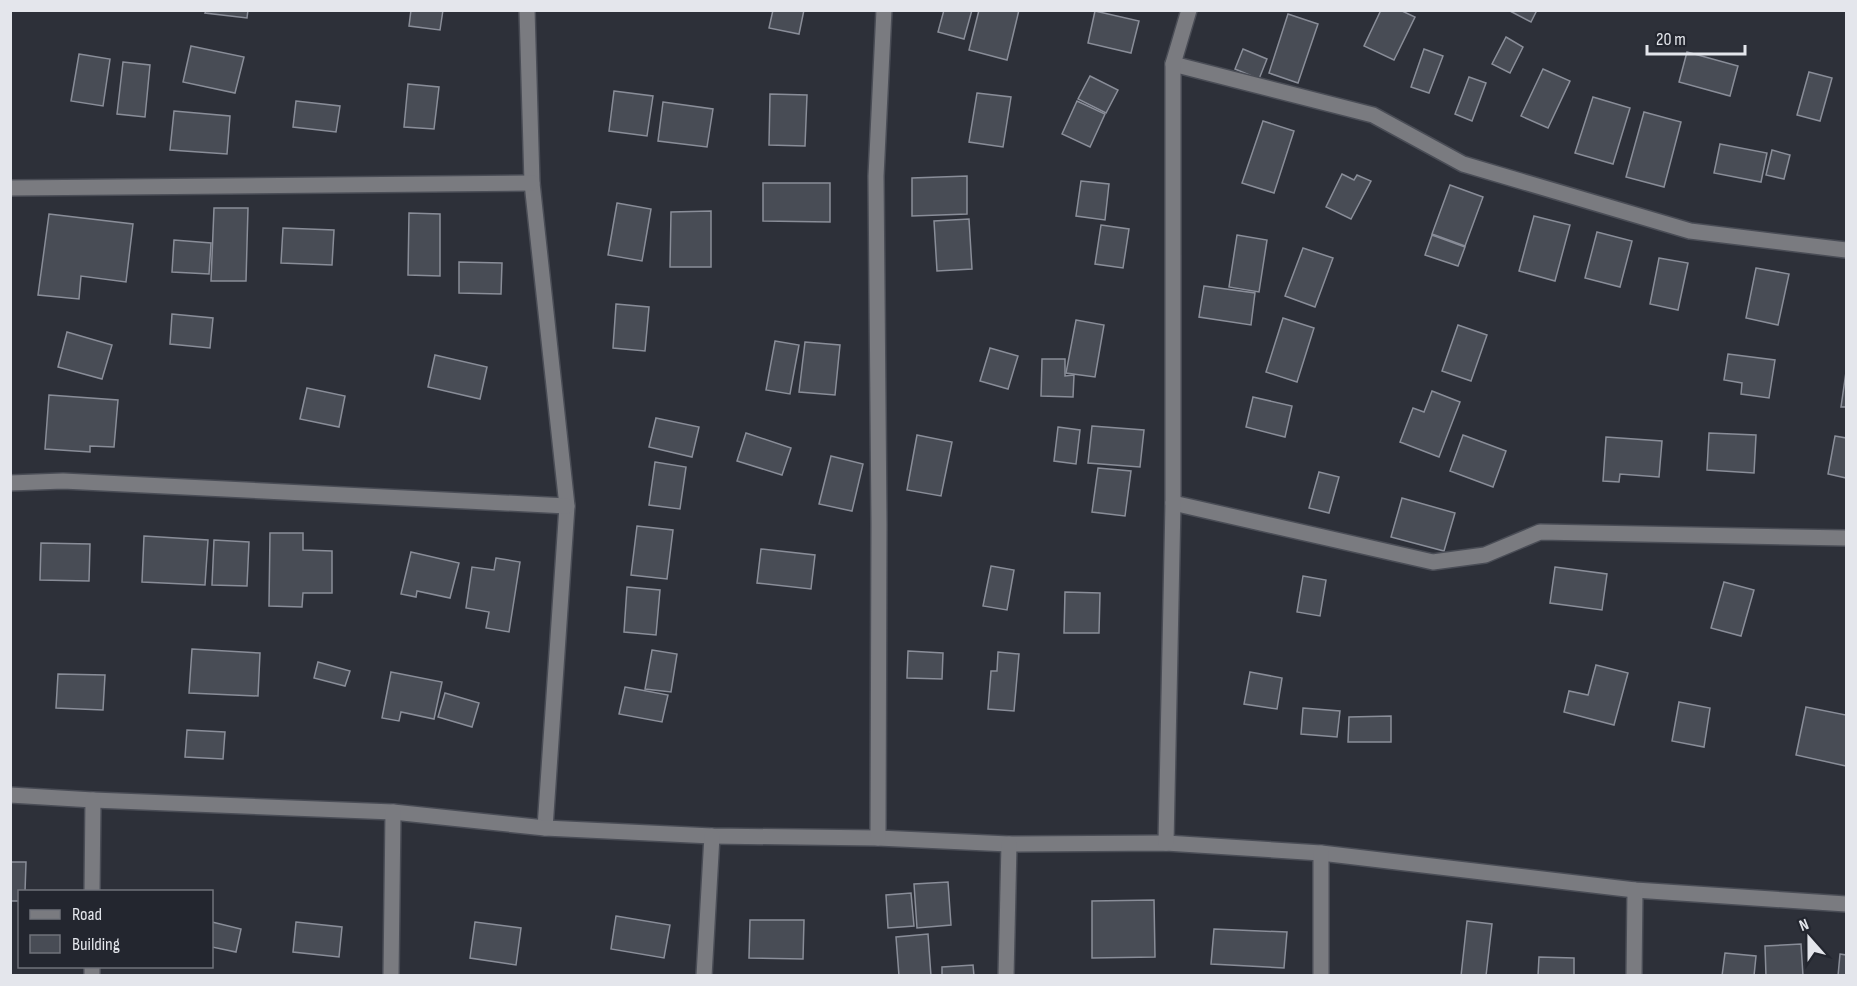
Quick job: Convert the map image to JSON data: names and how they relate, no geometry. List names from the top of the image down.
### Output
{
  "legend": ["Road", "Building"],
  "scale_bar": "20 m",
  "north": "top"
}
